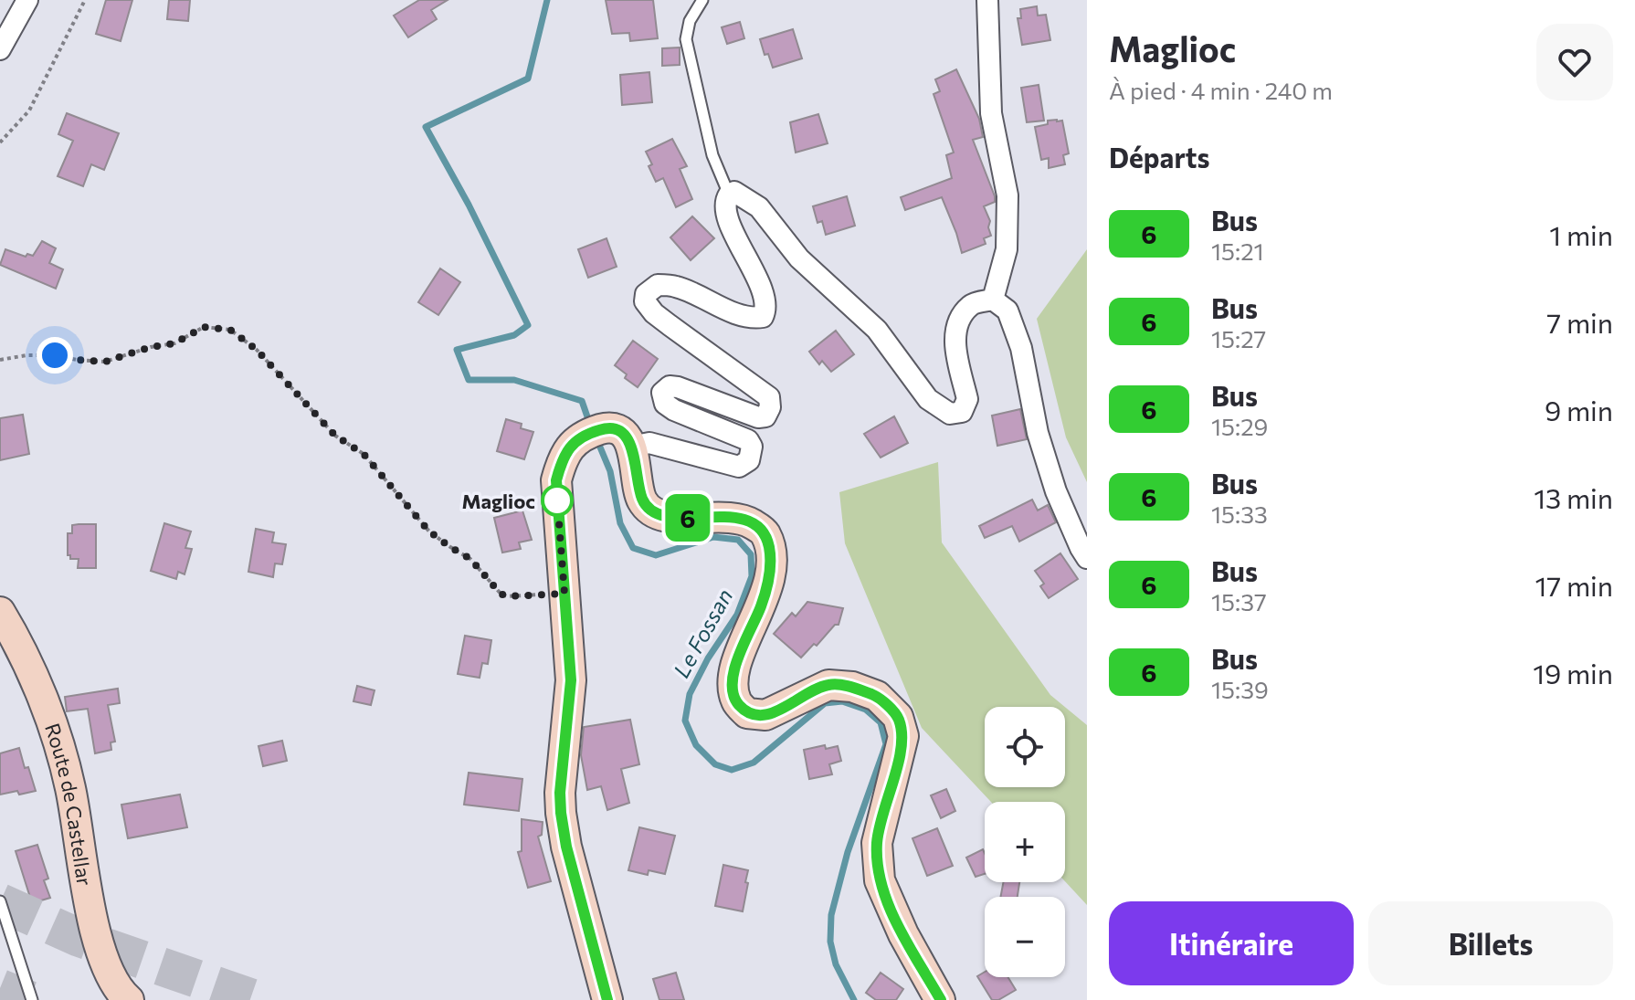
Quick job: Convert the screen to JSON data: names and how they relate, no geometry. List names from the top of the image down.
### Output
{
  "streets": {
    "street": ["Route de Castellar"]
  },
  "water": ["Le Fossan"],
  "places": ["Maglioc"],
  "lines": ["bus line 6"],
  "page": {
    "on_map": "6",
    "heading": [
      ["Maglioc", "À pied · 4 min · 240 m"],
      "Départs"
    ],
    "list": [
      {
        "mark": "6",
        "name": "Bus",
        "note": "15:21",
        "value": "1 min"
      },
      {
        "mark": "6",
        "name": "Bus",
        "note": "15:27",
        "value": "7 min"
      },
      {
        "mark": "6",
        "name": "Bus",
        "note": "15:29",
        "value": "9 min"
      },
      {
        "mark": "6",
        "name": "Bus",
        "note": "15:33",
        "value": "13 min"
      },
      {
        "mark": "6",
        "name": "Bus",
        "note": "15:37",
        "value": "17 min"
      },
      {
        "mark": "6",
        "name": "Bus",
        "note": "15:39",
        "value": "19 min"
      }
    ],
    "map_buttons": ["+", "−"],
    "buttons": ["Itinéraire", "Billets"]
  }
}
